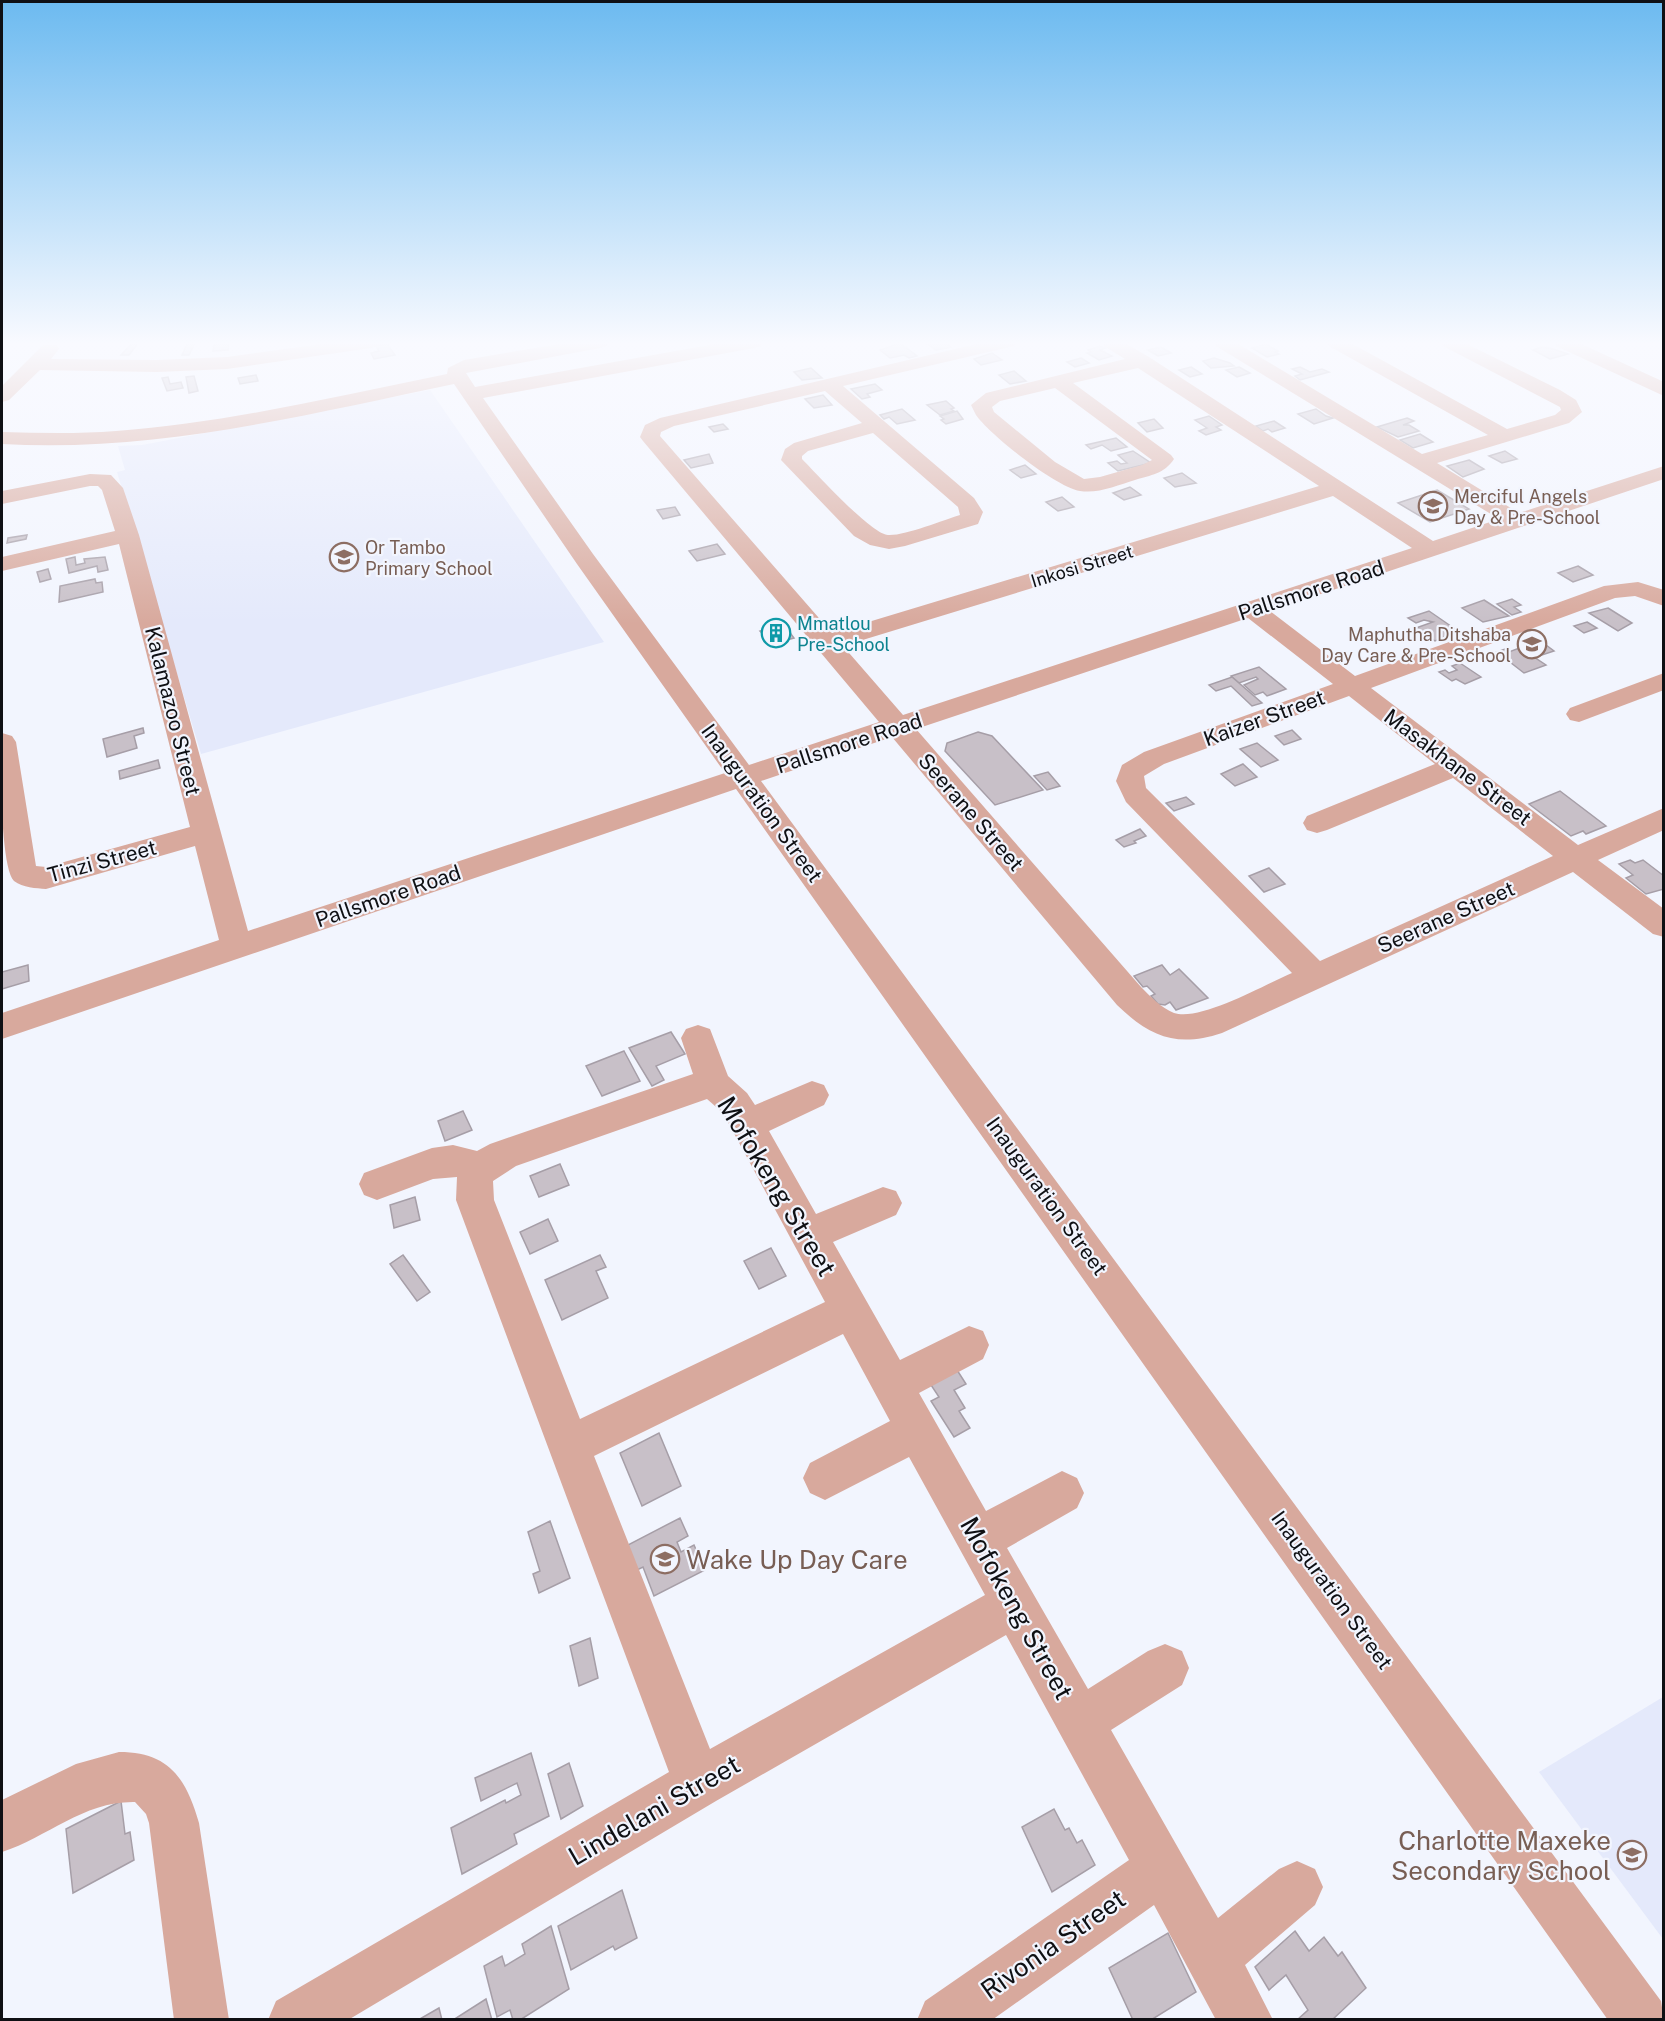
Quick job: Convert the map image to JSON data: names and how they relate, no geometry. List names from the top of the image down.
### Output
{
  "streets": {
    "street": [
      "Inkosi Street",
      "Pallsmore Road",
      "Kalamazoo Street",
      "Kaizer Street",
      "Masakhane Street",
      "Inauguration Street",
      "Seerane Street",
      "Tinzi Street",
      "Mofokeng Street",
      "Lindelani Street",
      "Rivonia Street"
    ]
  },
  "crossings": [
    ["Inkosi Street", "Seerane Street"],
    ["Pallsmore Road", "Kalamazoo Street"],
    ["Pallsmore Road", "Masakhane Street"],
    ["Pallsmore Road", "Inauguration Street"],
    ["Pallsmore Road", "Seerane Street"],
    ["Kalamazoo Street", "Tinzi Street"],
    ["Kaizer Street", "Masakhane Street"],
    ["Kaizer Street", "Seerane Street"],
    ["Masakhane Street", "Seerane Street"],
    ["Mofokeng Street", "Lindelani Street"],
    ["Mofokeng Street", "Rivonia Street"]
  ],
  "places": {
    "school or university": [
      "Merciful Angels Day & Pre-School",
      "Or Tambo Primary School",
      "Maphutha Ditshaba Day Care & Pre-School",
      "Wake Up Day Care",
      "Charlotte Maxeke Secondary School"
    ],
    "building": ["Mmatlou Pre-School"]
  }
}
